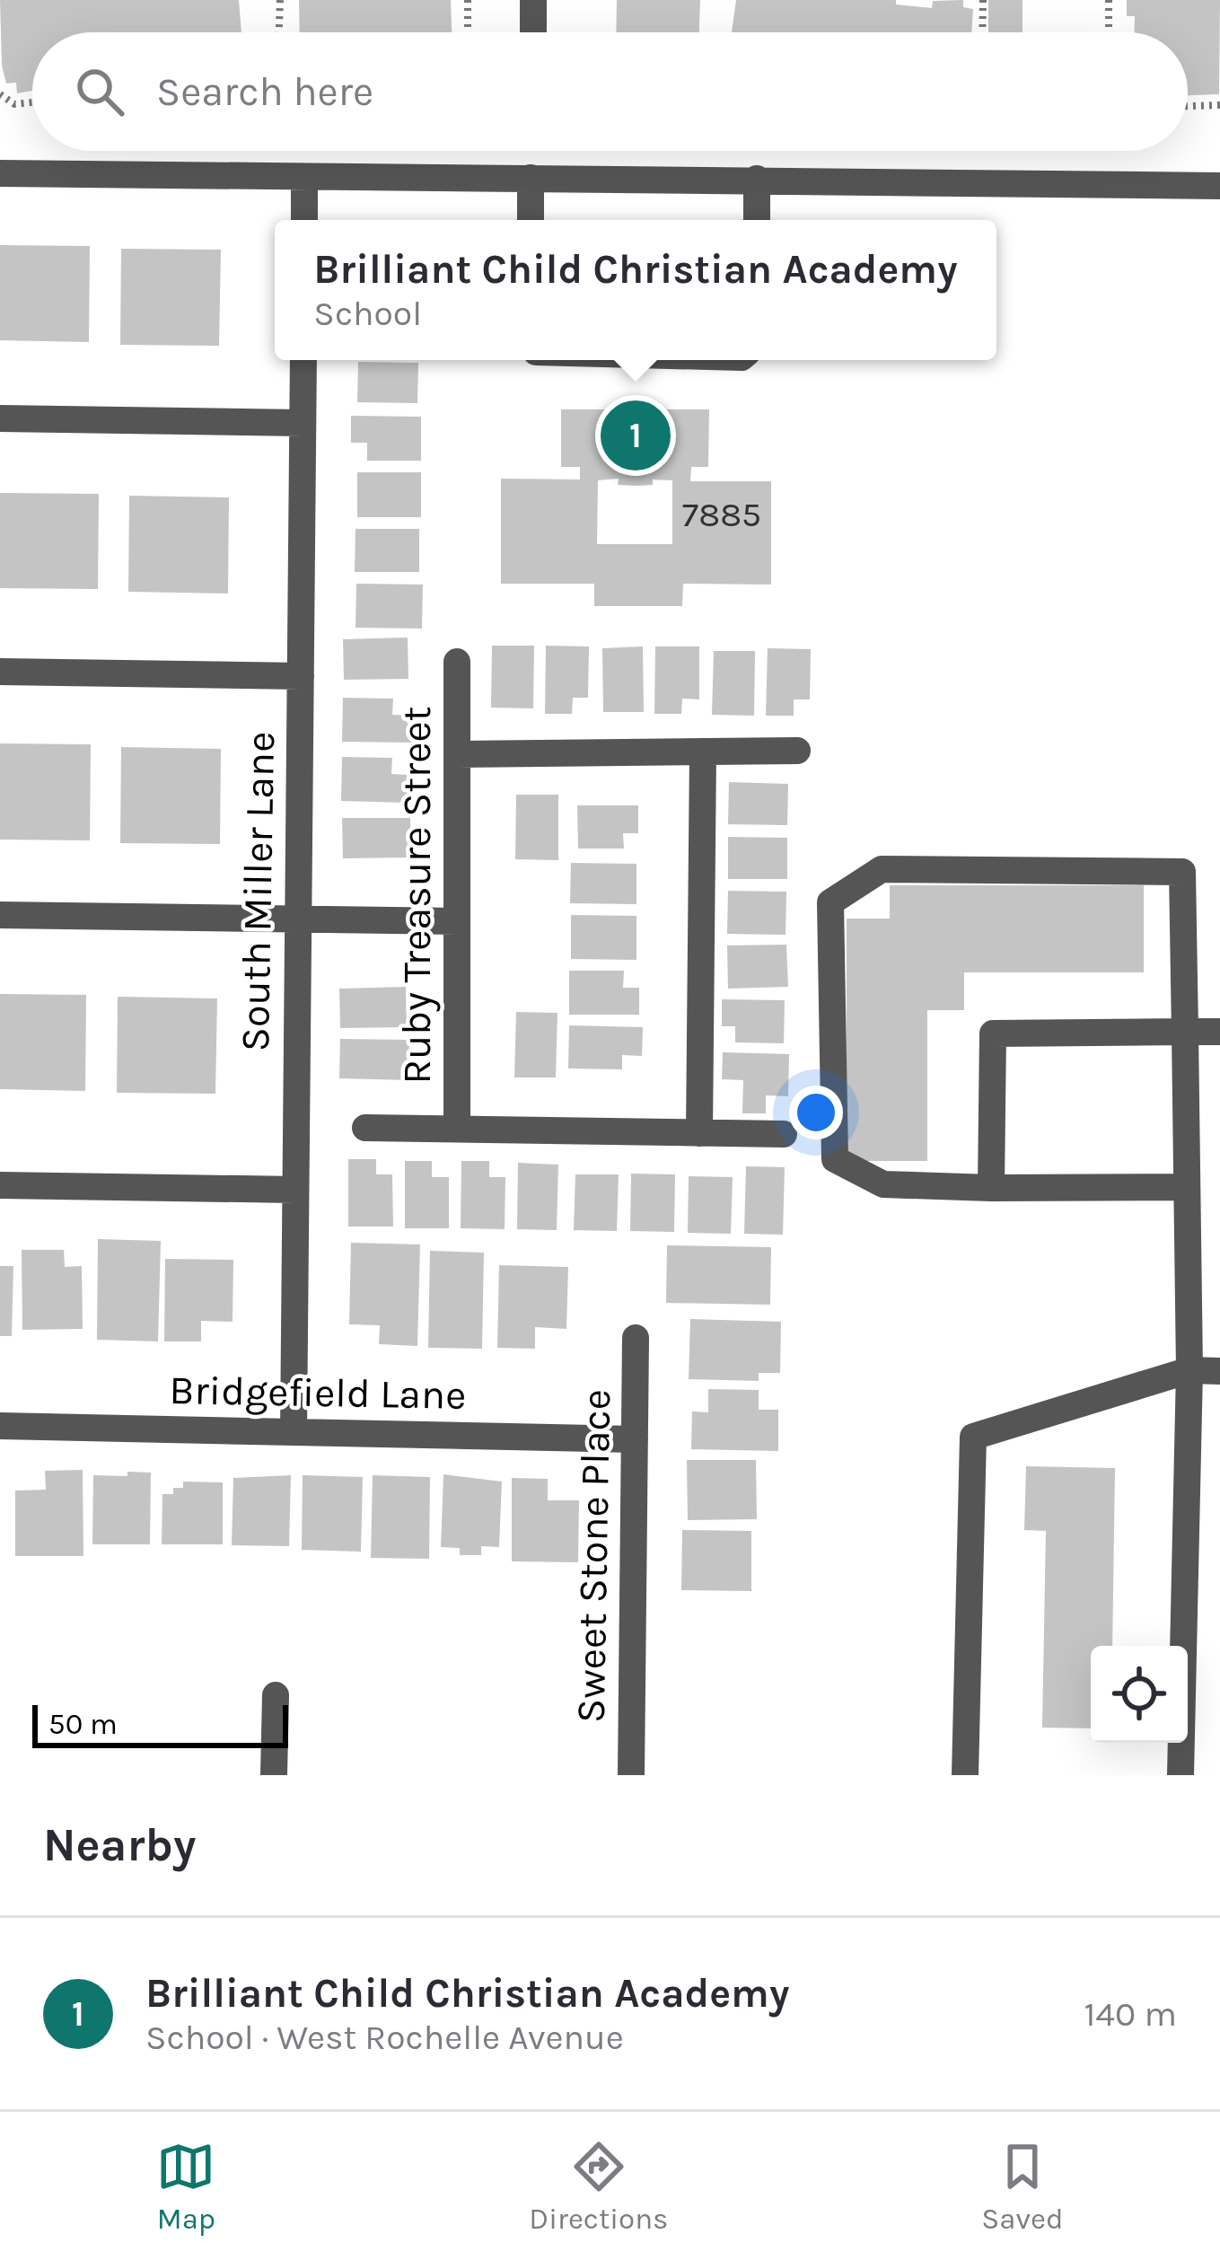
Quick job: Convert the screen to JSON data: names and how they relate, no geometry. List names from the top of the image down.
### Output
{
  "streets": {
    "street": [
      "South Miller Lane",
      "Ruby Treasure Street",
      "Bridgefield Lane",
      "Sweet Stone Place"
    ]
  },
  "crossings": [
    ["South Miller Lane", "Bridgefield Lane"],
    ["Bridgefield Lane", "Sweet Stone Place"]
  ],
  "house_numbers": ["7885"],
  "scale_bar": "50 m",
  "page": {
    "search": "Search here",
    "popup": ["Brilliant Child Christian Academy", "School"],
    "pins": "1",
    "scale": "50 m",
    "heading": "Nearby",
    "list": [
      {
        "mark": "1",
        "name": "Brilliant Child Christian Academy",
        "note": "School · West Rochelle Avenue",
        "value": "140 m"
      }
    ],
    "nav": ["Map", "Directions", "Saved"]
  }
}
